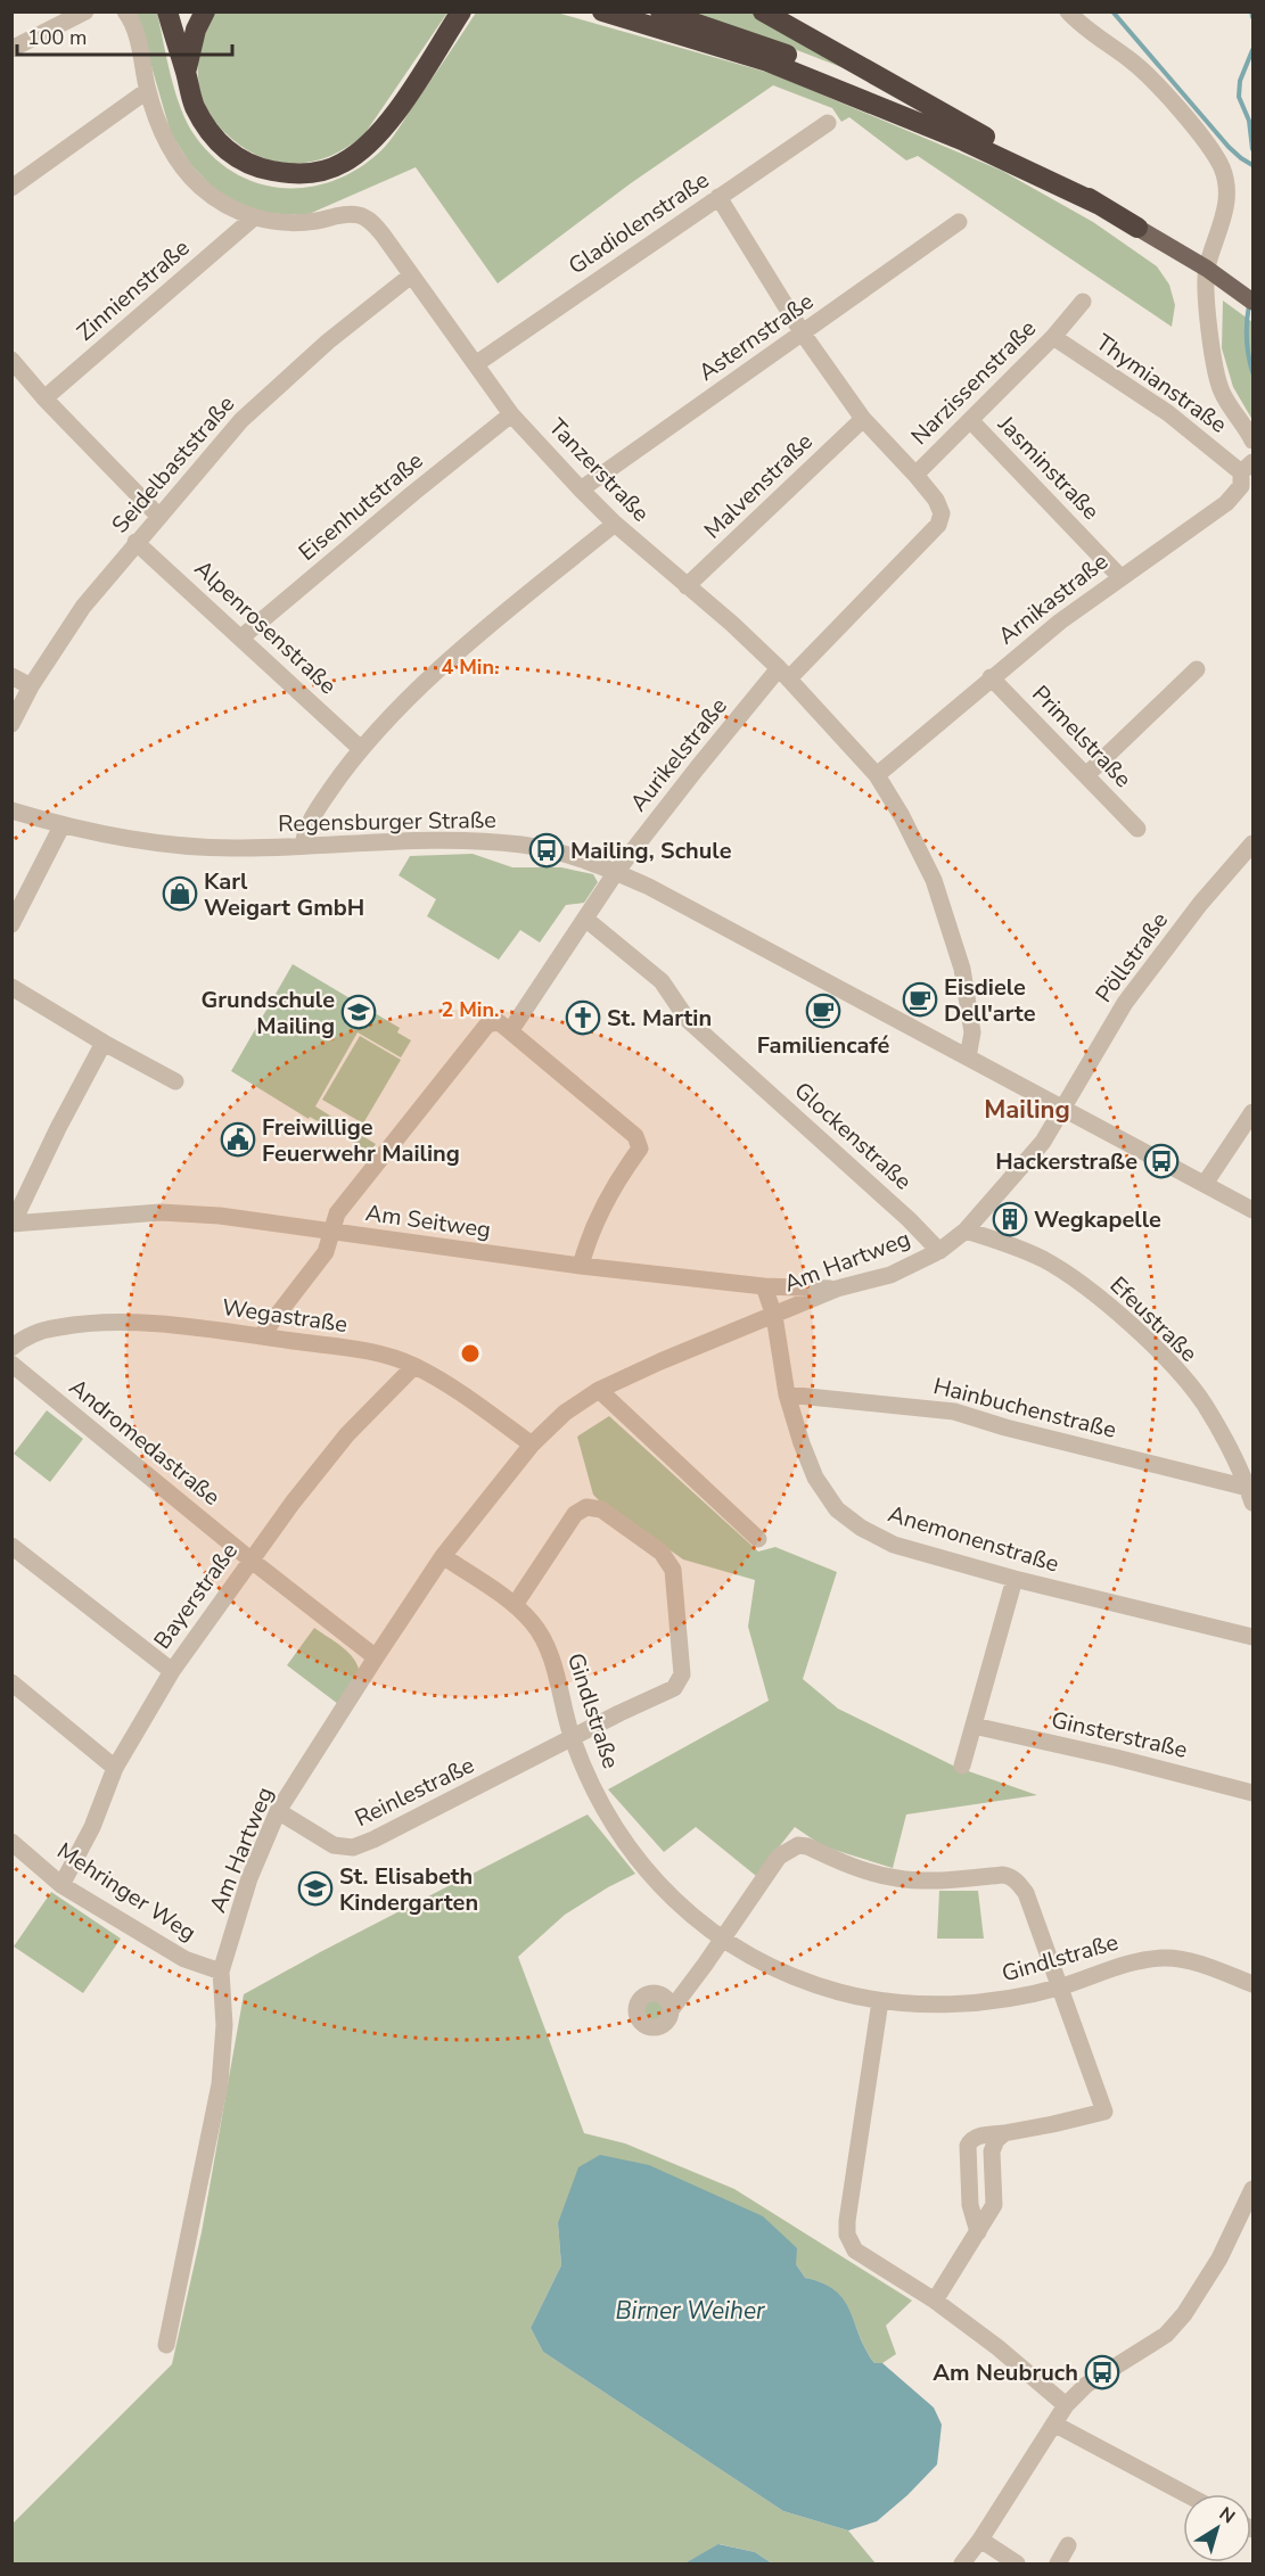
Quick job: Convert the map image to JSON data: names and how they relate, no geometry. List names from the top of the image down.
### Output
{
  "streets": {
    "street": [
      "Gladiolenstraße",
      "Zinnienstraße",
      "Asternstraße",
      "Narzissenstraße",
      "Thymianstraße",
      "Seidelbaststraße",
      "Jasminstraße",
      "Tanzerstraße",
      "Malvenstraße",
      "Eisenhutstraße",
      "Arnikastraße",
      "Alpenrosenstraße",
      "Primelstraße",
      "Aurikelstraße",
      "Regensburger Straße",
      "Pöllstraße",
      "Glockenstraße",
      "Am Seitweg",
      "Am Hartweg",
      "Wegastraße",
      "Efeustraße",
      "Hainbuchenstraße",
      "Andromedastraße",
      "Anemonenstraße",
      "Bayerstraße",
      "Gindlstraße",
      "Ginsterstraße",
      "Reinlestraße",
      "Mehringer Weg"
    ]
  },
  "crossings": [
    ["Gladiolenstraße", "Tanzerstraße"],
    ["Zinnienstraße", "Tanzerstraße"],
    ["Asternstraße", "Tanzerstraße"],
    ["Narzissenstraße", "Thymianstraße"],
    ["Narzissenstraße", "Jasminstraße"],
    ["Narzissenstraße", "Tanzerstraße"],
    ["Narzissenstraße", "Aurikelstraße"],
    ["Thymianstraße", "Arnikastraße"],
    ["Seidelbaststraße", "Tanzerstraße"],
    ["Seidelbaststraße", "Alpenrosenstraße"],
    ["Jasminstraße", "Arnikastraße"],
    ["Tanzerstraße", "Malvenstraße"],
    ["Tanzerstraße", "Eisenhutstraße"],
    ["Tanzerstraße", "Arnikastraße"],
    ["Tanzerstraße", "Aurikelstraße"],
    ["Tanzerstraße", "Regensburger Straße"],
    ["Eisenhutstraße", "Alpenrosenstraße"],
    ["Arnikastraße", "Primelstraße"],
    ["Aurikelstraße", "Regensburger Straße"],
    ["Aurikelstraße", "Glockenstraße"],
    ["Regensburger Straße", "Pöllstraße"],
    ["Regensburger Straße", "Am Hartweg"],
    ["Pöllstraße", "Am Hartweg"],
    ["Glockenstraße", "Am Hartweg"],
    ["Am Seitweg", "Am Hartweg"],
    ["Am Seitweg", "Anemonenstraße"],
    ["Am Hartweg", "Wegastraße"],
    ["Am Hartweg", "Efeustraße"],
    ["Am Hartweg", "Andromedastraße"],
    ["Am Hartweg", "Anemonenstraße"],
    ["Am Hartweg", "Gindlstraße"],
    ["Am Hartweg", "Reinlestraße"],
    ["Am Hartweg", "Mehringer Weg"],
    ["Wegastraße", "Bayerstraße"],
    ["Efeustraße", "Hainbuchenstraße"],
    ["Hainbuchenstraße", "Anemonenstraße"],
    ["Andromedastraße", "Bayerstraße"],
    ["Bayerstraße", "Mehringer Weg"],
    ["Gindlstraße", "Reinlestraße"]
  ],
  "districts": ["Mailing"],
  "water": ["Birner Weiher"],
  "places": {
    "bus stop": ["Mailing, Schule", "Hackerstraße", "Am Neubruch"],
    "shop": ["Karl Weigart GmbH"],
    "cafe": ["Eisdiele Dell'arte", "Familiencafé"],
    "school or university": ["Grundschule Mailing", "St. Elisabeth Kindergarten"],
    "church": ["St. Martin"],
    "public building": ["Freiwillige Feuerwehr Mailing"],
    "building": ["Wegkapelle"]
  },
  "scale_bar": "100 m",
  "north": "top right",
  "rings": ["4 Min.", "2 Min."]
}
